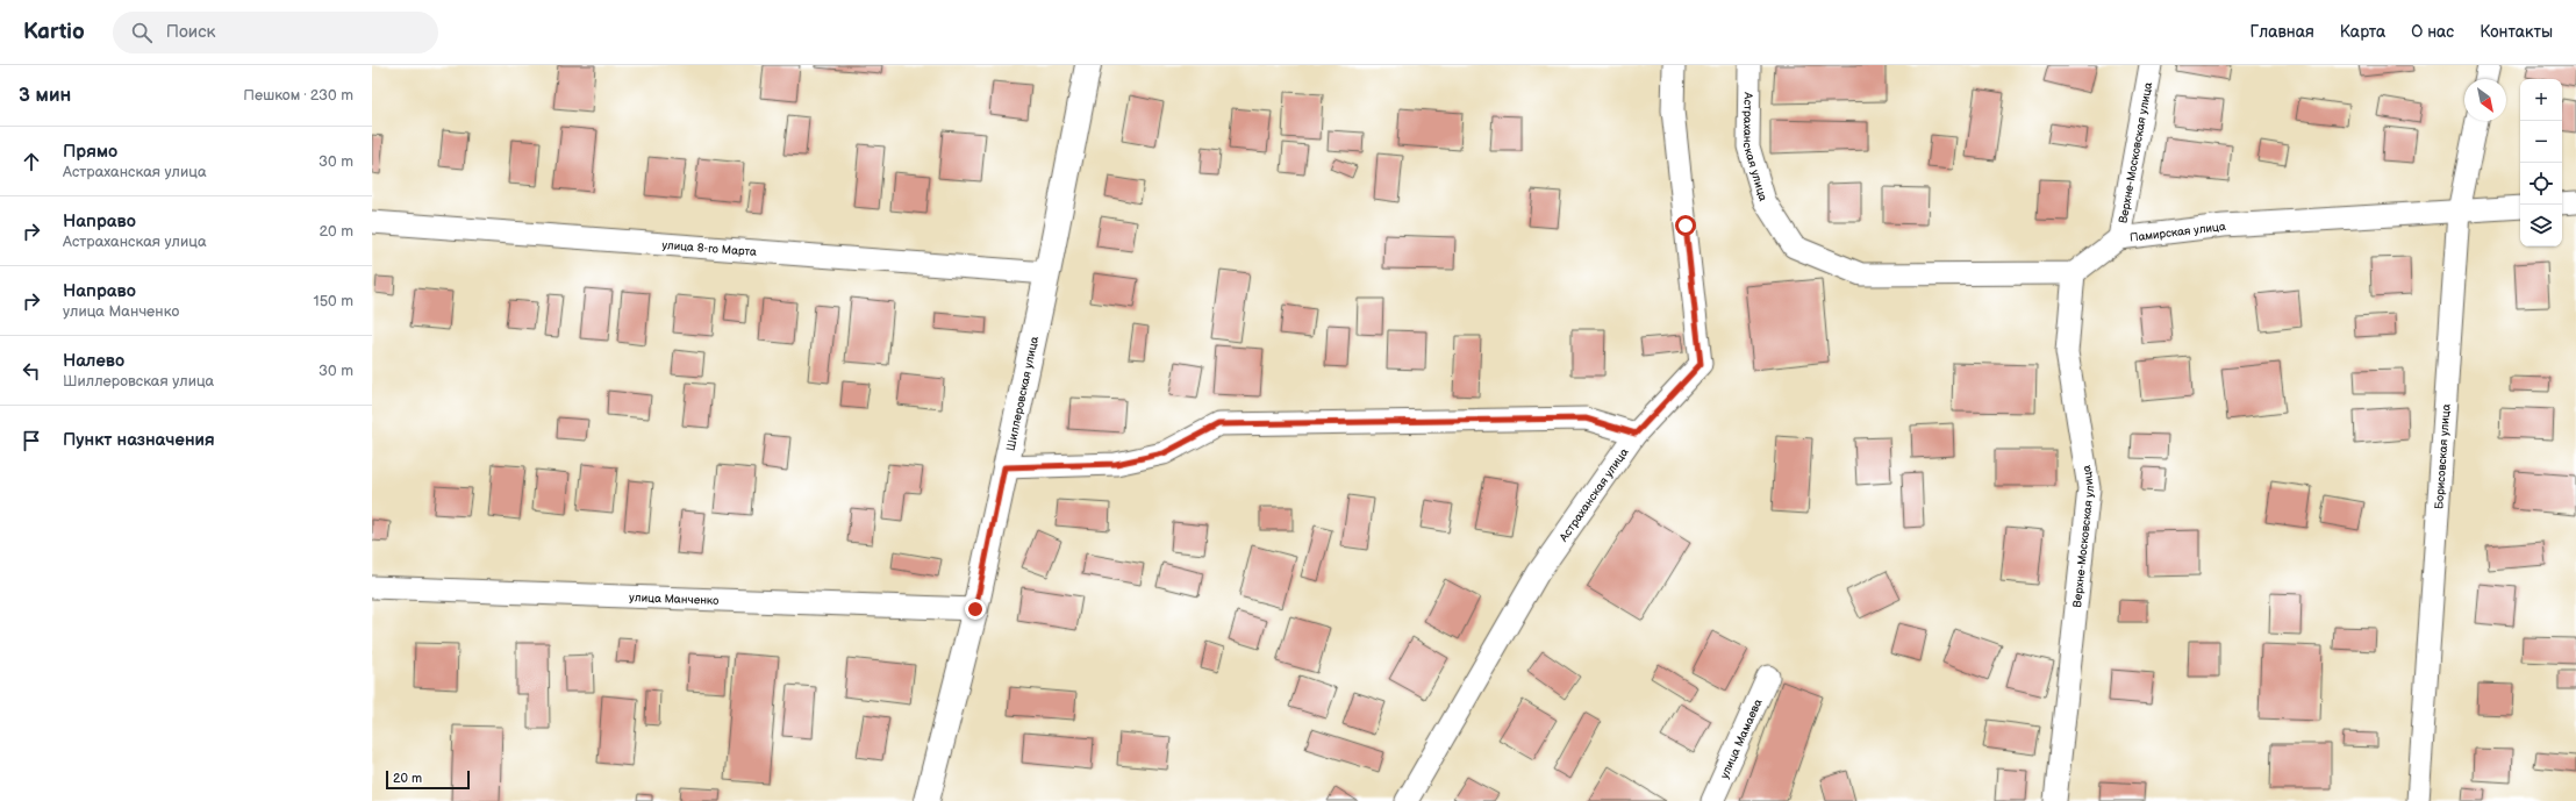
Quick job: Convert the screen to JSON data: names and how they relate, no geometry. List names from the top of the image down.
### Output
{
  "streets": {
    "street": [
      "Астраханская улица",
      "Верхне-Московская улица",
      "Памирская улица",
      "улица 8-го Марта",
      "Шиллеровская улица",
      "Борисовская улица",
      "улица Манченко",
      "улица Мамаева"
    ]
  },
  "crossings": [
    ["Астраханская улица", "Верхне-Московская улица"],
    ["Астраханская улица", "Памирская улица"],
    ["Верхне-Московская улица", "Памирская улица"],
    ["Памирская улица", "Борисовская улица"],
    ["улица 8-го Марта", "Шиллеровская улица"],
    ["Шиллеровская улица", "улица Манченко"]
  ],
  "scale_bar": "20 m",
  "north": "bottom right",
  "page": {
    "header": "Kartio",
    "search": "Поиск",
    "nav": [
      "Главная",
      "Карта",
      "О нас",
      "Контакты"
    ],
    "heading": ["3 мин", "Пешком · 230 m"],
    "map_buttons": ["+", "−"],
    "list": [
      ["Прямо", "Астраханская улица", "30 m"],
      ["Направо", "Астраханская улица", "20 m"],
      ["Направо", "улица Манченко", "150 m"],
      ["Налево", "Шиллеровская улица", "30 m"],
      "Пункт назначения"
    ],
    "scale": "20 m"
  }
}
